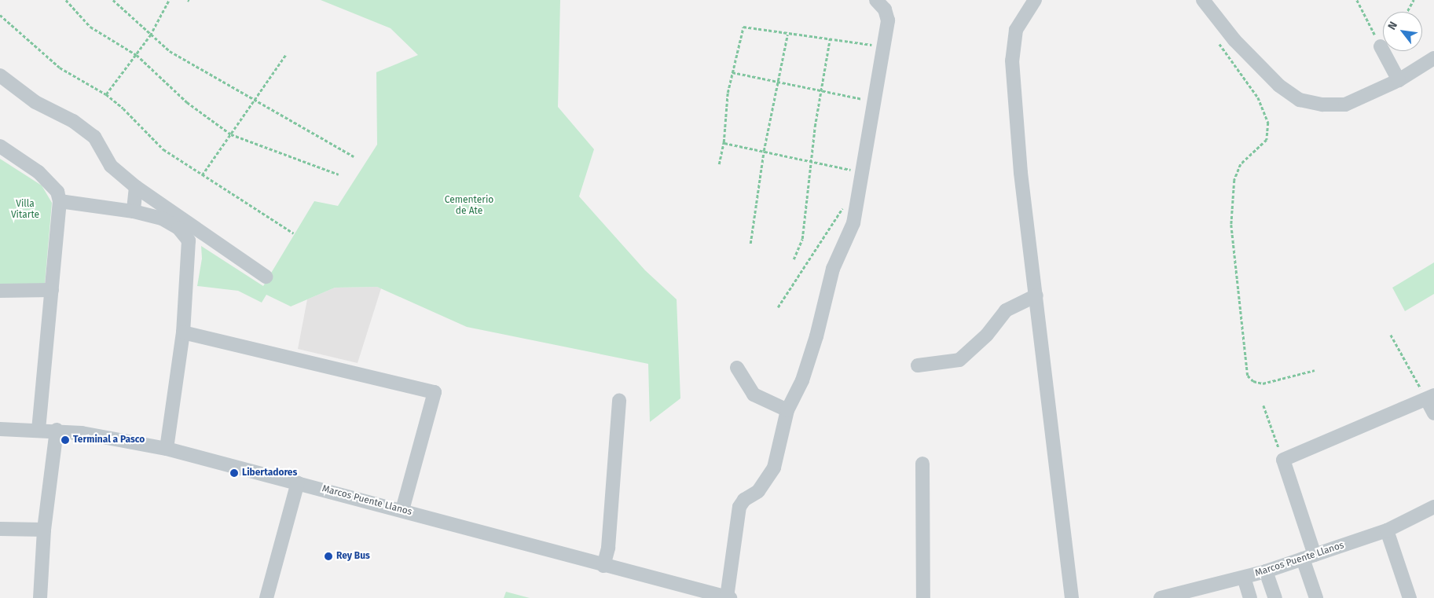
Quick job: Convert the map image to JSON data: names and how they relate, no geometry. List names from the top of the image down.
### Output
{
  "streets": {
    "street": ["Marcos Puente Llanos"]
  },
  "parks": ["Cementerio de Ate", "Villa Vitarte"],
  "places": ["Terminal a Pasco", "Libertadores", "Rey Bus"],
  "north": "top left"
}
